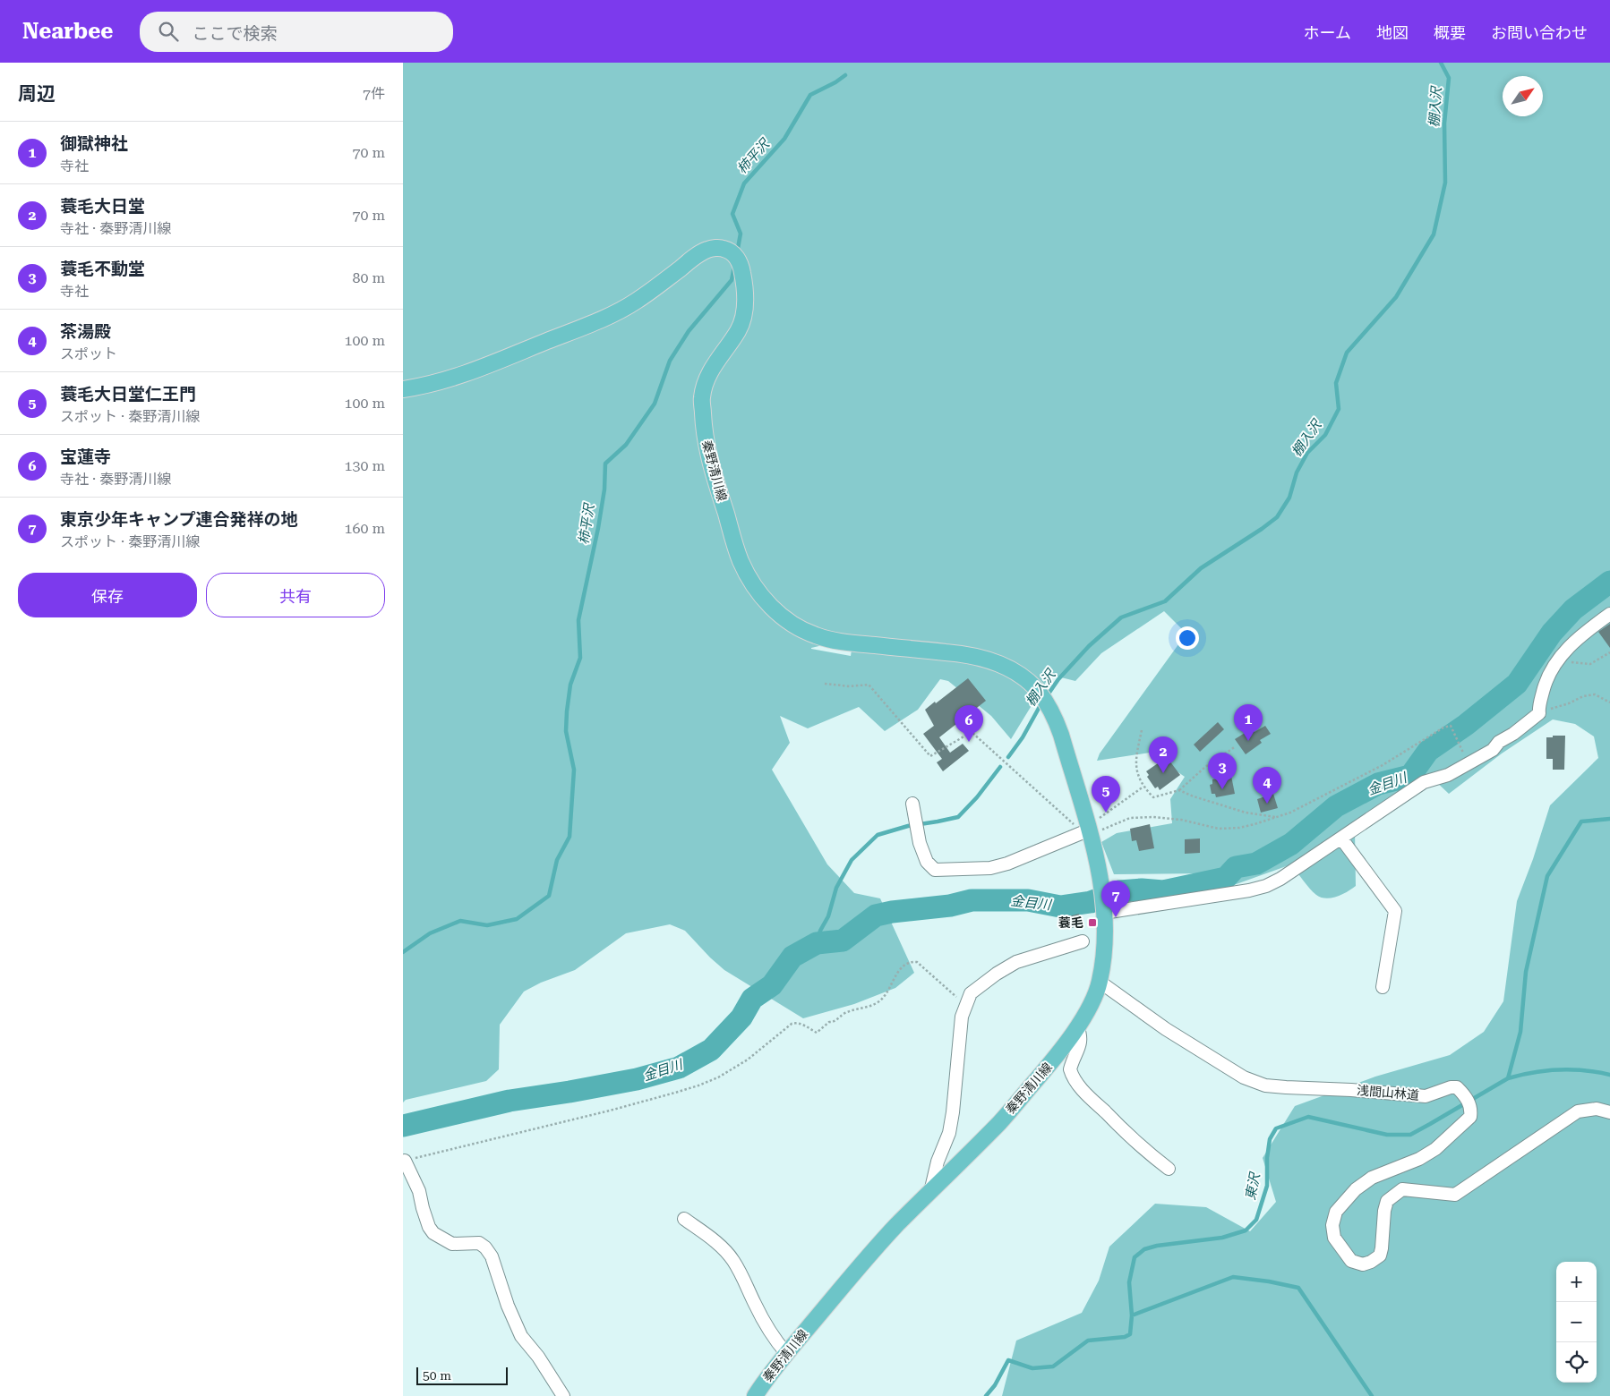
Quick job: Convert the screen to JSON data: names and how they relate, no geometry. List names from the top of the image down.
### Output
{
  "streets": {
    "main road": ["秦野清川線"],
    "street": ["浅間山林道"]
  },
  "crossings": [
    ["秦野清川線", "浅間山林道"]
  ],
  "water": [
    "棚入沢",
    "柿平沢",
    "金目川",
    "東沢"
  ],
  "places": {
    "transit": ["蓑毛"]
  },
  "scale_bar": "50 m",
  "north": "top right",
  "page": {
    "header": "Nearbee",
    "search": "ここで検索",
    "nav": [
      "ホーム",
      "地図",
      "概要",
      "お問い合わせ"
    ],
    "heading": ["周辺", "7件"],
    "list": [
      {
        "mark": "1",
        "name": "御獄神社",
        "note": "寺社",
        "value": "70 m"
      },
      {
        "mark": "2",
        "name": "蓑毛大日堂",
        "note": "寺社 · 秦野清川線",
        "value": "70 m"
      },
      {
        "mark": "3",
        "name": "蓑毛不動堂",
        "note": "寺社",
        "value": "80 m"
      },
      {
        "mark": "4",
        "name": "茶湯殿",
        "note": "スポット",
        "value": "100 m"
      },
      {
        "mark": "5",
        "name": "蓑毛大日堂仁王門",
        "note": "スポット · 秦野清川線",
        "value": "100 m"
      },
      {
        "mark": "6",
        "name": "宝蓮寺",
        "note": "寺社 · 秦野清川線",
        "value": "130 m"
      },
      {
        "mark": "7",
        "name": "東京少年キャンプ連合発祥の地",
        "note": "スポット · 秦野清川線",
        "value": "160 m"
      }
    ],
    "buttons": ["保存", "共有"],
    "pins": [
      "1",
      "6",
      "2",
      "3",
      "4",
      "5",
      "7"
    ],
    "map_buttons": ["+", "−"],
    "scale": "50 m"
  }
}
